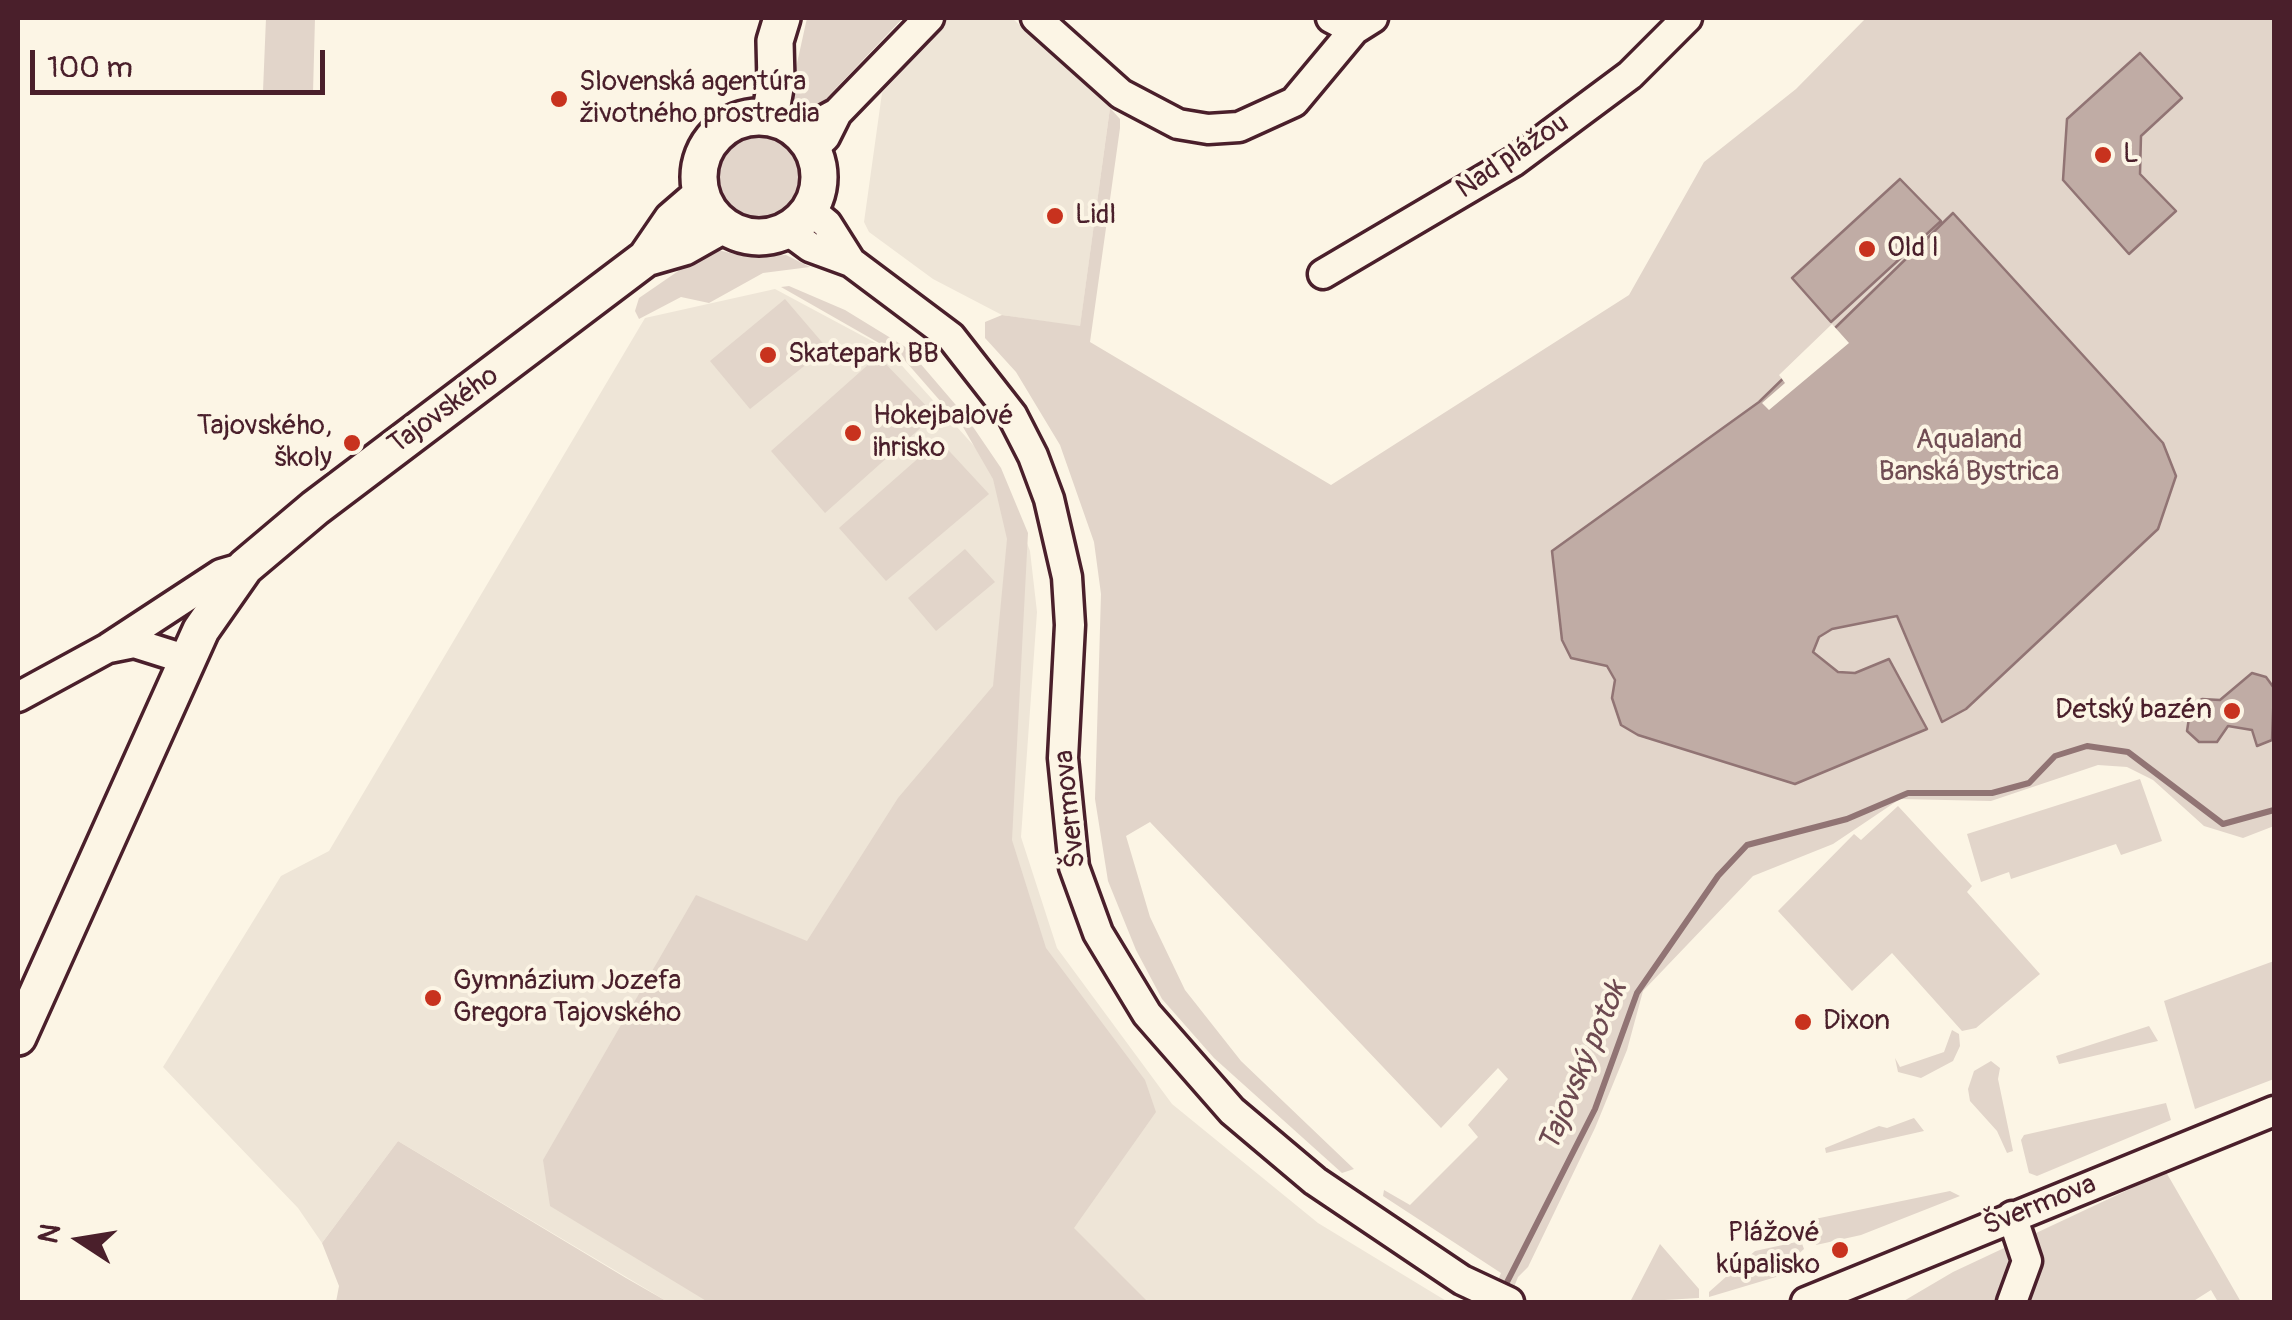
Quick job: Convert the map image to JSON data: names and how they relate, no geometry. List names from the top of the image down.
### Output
{
  "streets": {
    "main road": ["Tajovského"],
    "street": ["Nad plážou", "Švermova"]
  },
  "crossings": [
    ["Tajovského", "Švermova"]
  ],
  "water": ["Tajovský potok"],
  "parks": ["Aqualand Banská Bystrica"],
  "places": [
    "Slovenská agentúra životného prostredia",
    "L",
    "Lidl",
    "Old I",
    "Skatepark BB",
    "Hokejbalové ihrisko",
    "Tajovského, školy",
    "Detský bazén",
    "Gymnázium Jozefa Gregora Tajovského",
    "Dixon",
    "Plážové kúpalisko"
  ],
  "scale_bar": "100 m",
  "north": "left"
}
